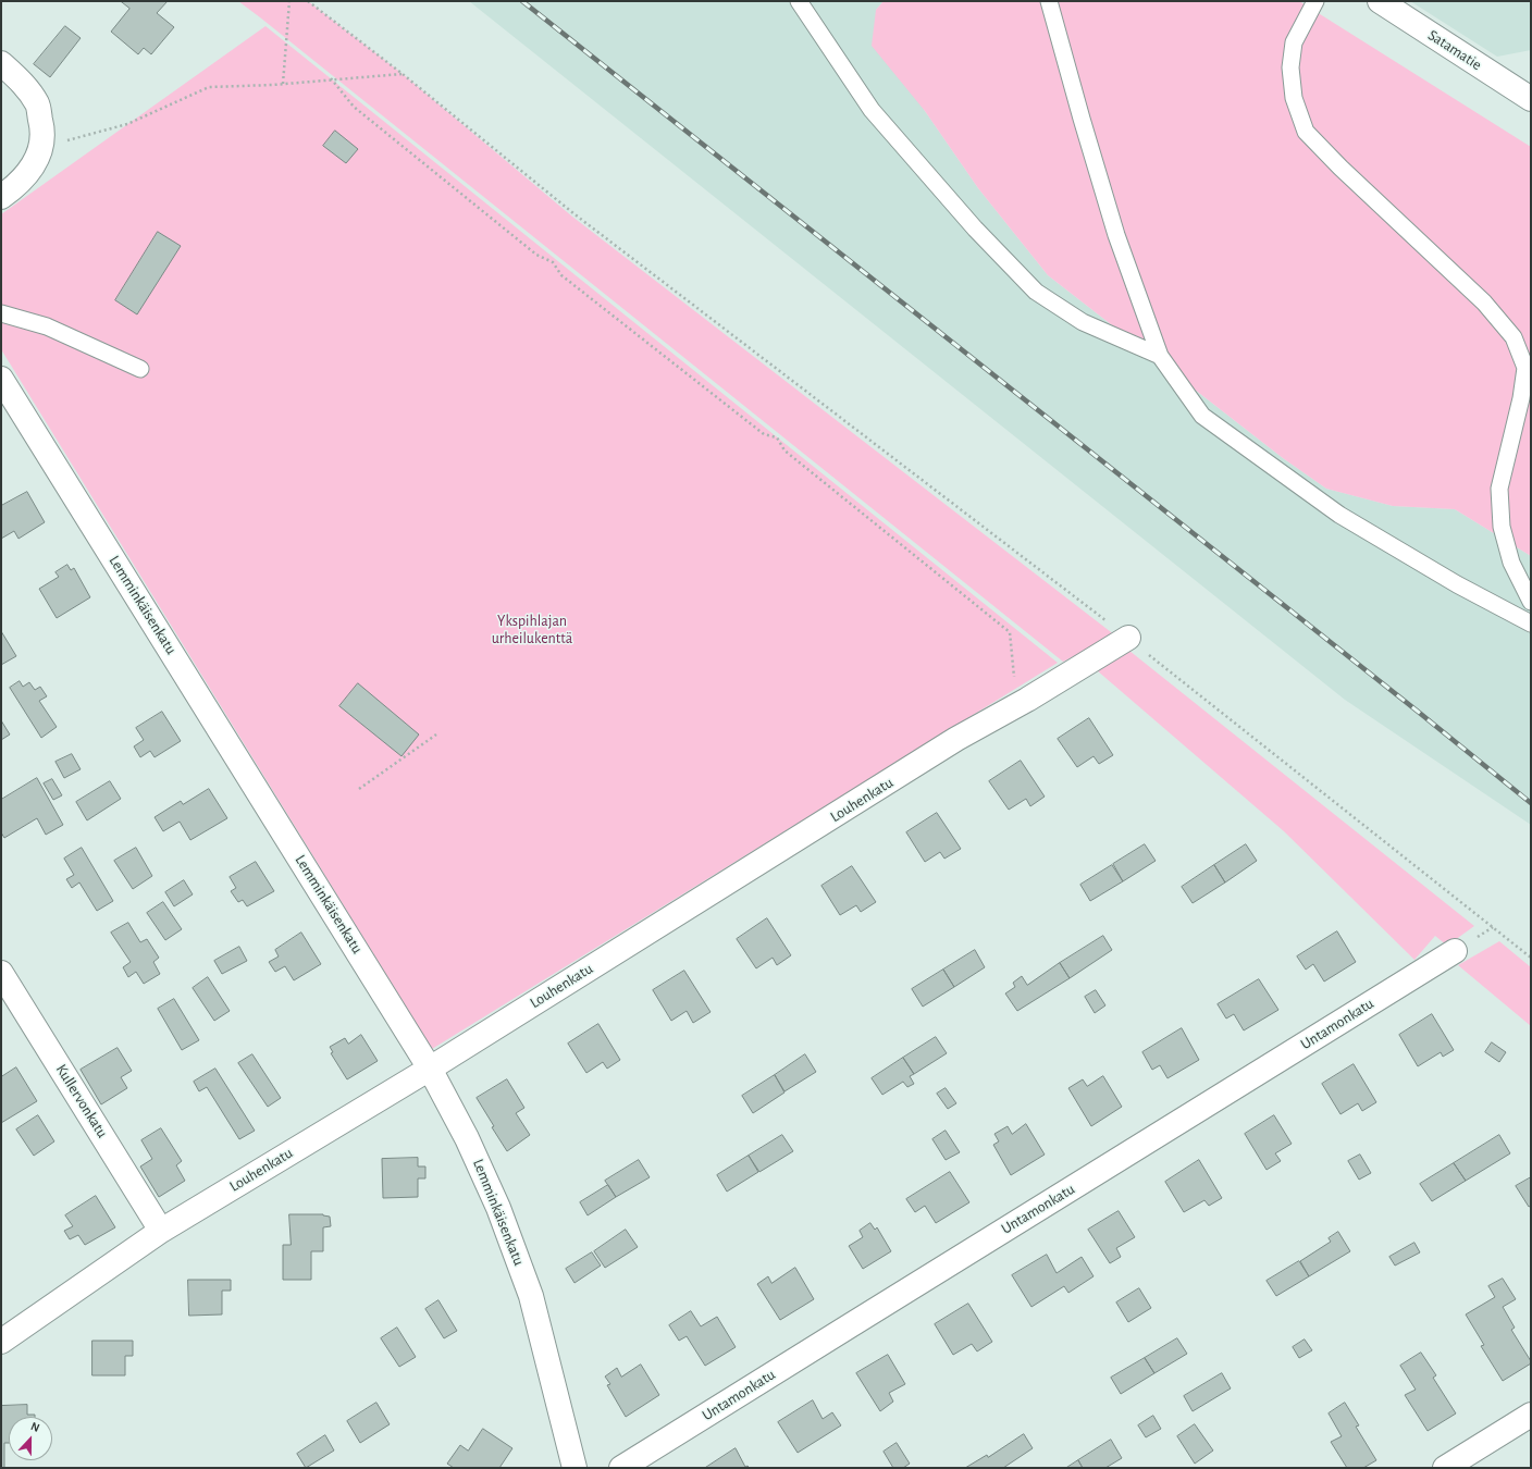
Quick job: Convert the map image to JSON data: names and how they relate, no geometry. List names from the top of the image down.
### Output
{
  "streets": {
    "street": [
      "Satamatie",
      "Lemminkäisenkatu",
      "Louhenkatu",
      "Untamonkatu",
      "Kullervonkatu"
    ]
  },
  "crossings": [
    ["Lemminkäisenkatu", "Louhenkatu"],
    ["Louhenkatu", "Kullervonkatu"]
  ],
  "parks": ["Ykspihlajan urheilukenttä"],
  "north": "top"
}
